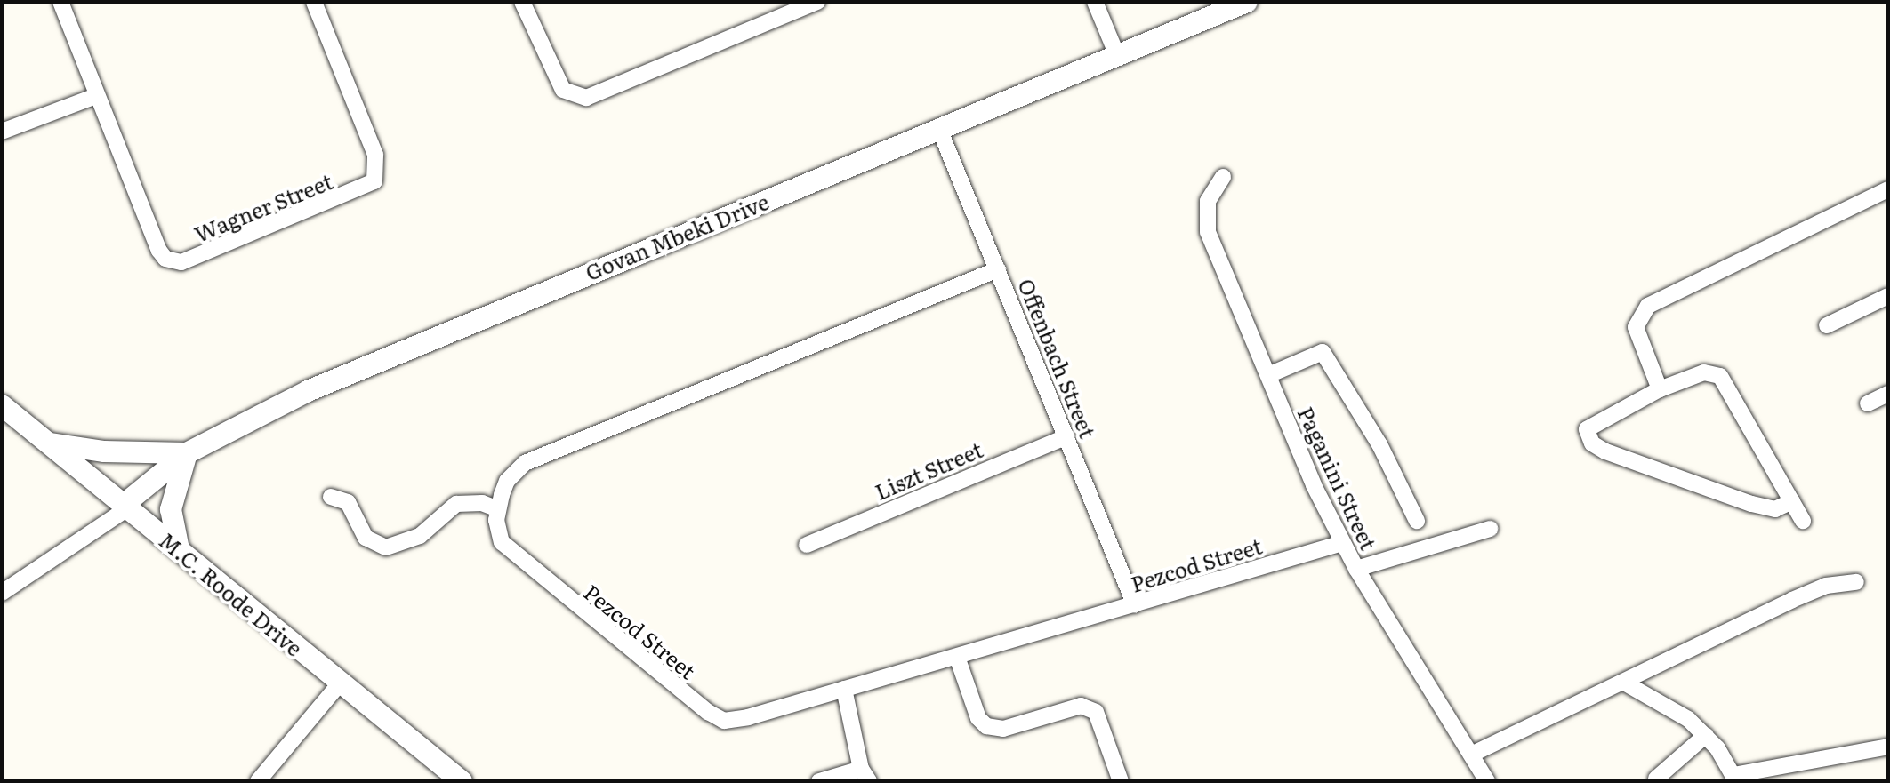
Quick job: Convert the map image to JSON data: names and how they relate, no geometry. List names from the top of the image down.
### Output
{
  "streets": {
    "street": [
      "Wagner Street",
      "Govan Mbeki Drive",
      "Offenbach Street",
      "Liszt Street",
      "Paganini Street",
      "Pezcod Street",
      "M.C. Roode Drive"
    ]
  },
  "crossings": [
    ["Govan Mbeki Drive", "Offenbach Street"],
    ["Govan Mbeki Drive", "M.C. Roode Drive"],
    ["Offenbach Street", "Liszt Street"],
    ["Offenbach Street", "Pezcod Street"],
    ["Paganini Street", "Pezcod Street"]
  ]
}
